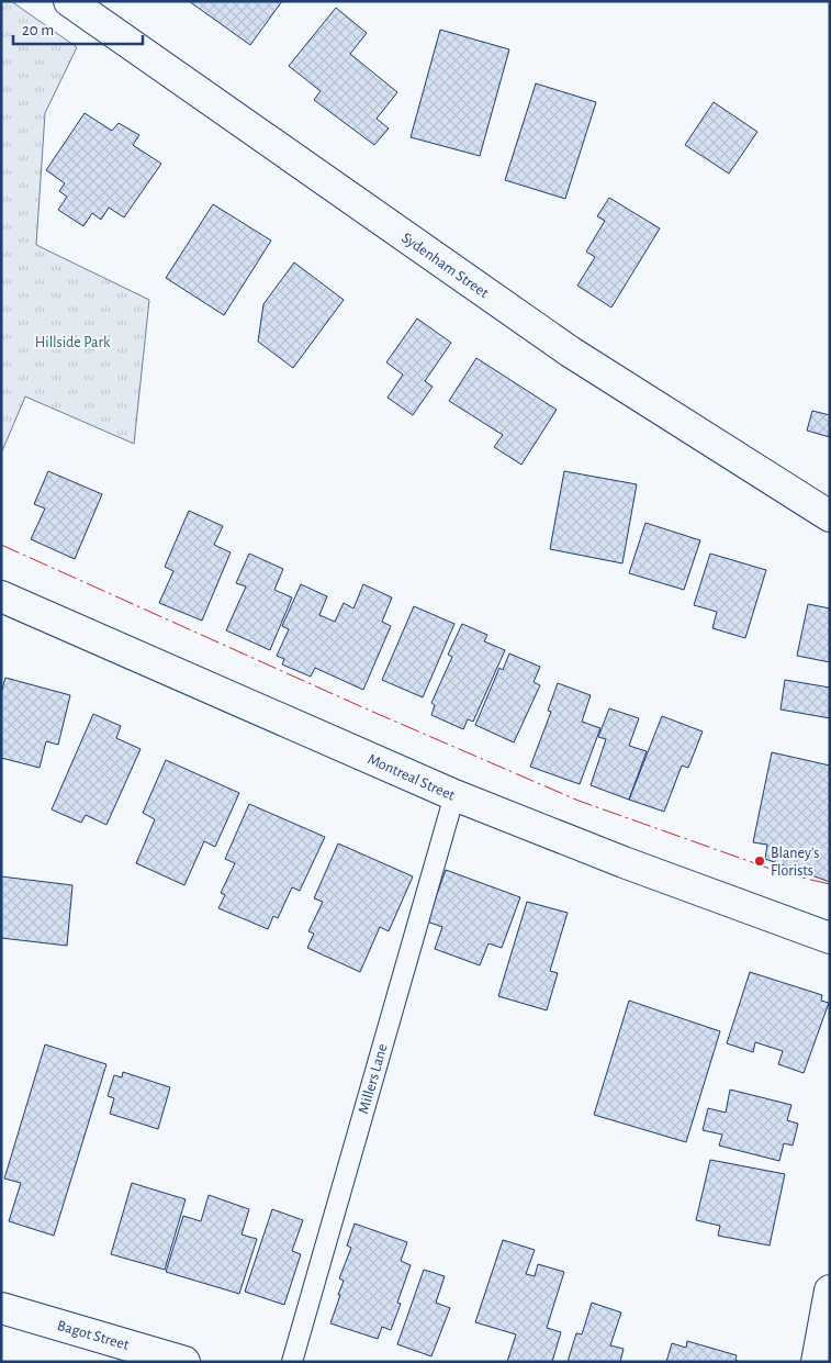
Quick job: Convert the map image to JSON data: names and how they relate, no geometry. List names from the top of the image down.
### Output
{
  "streets": {
    "street": ["Sydenham Street", "Montreal Street", "Bagot Street"],
    "lane": ["Millers Lane"]
  },
  "crossings": [
    ["Montreal Street", "Millers Lane"]
  ],
  "parks": ["Hillside Park"],
  "places": ["Blaney's Florists"],
  "scale_bar": "20 m"
}
